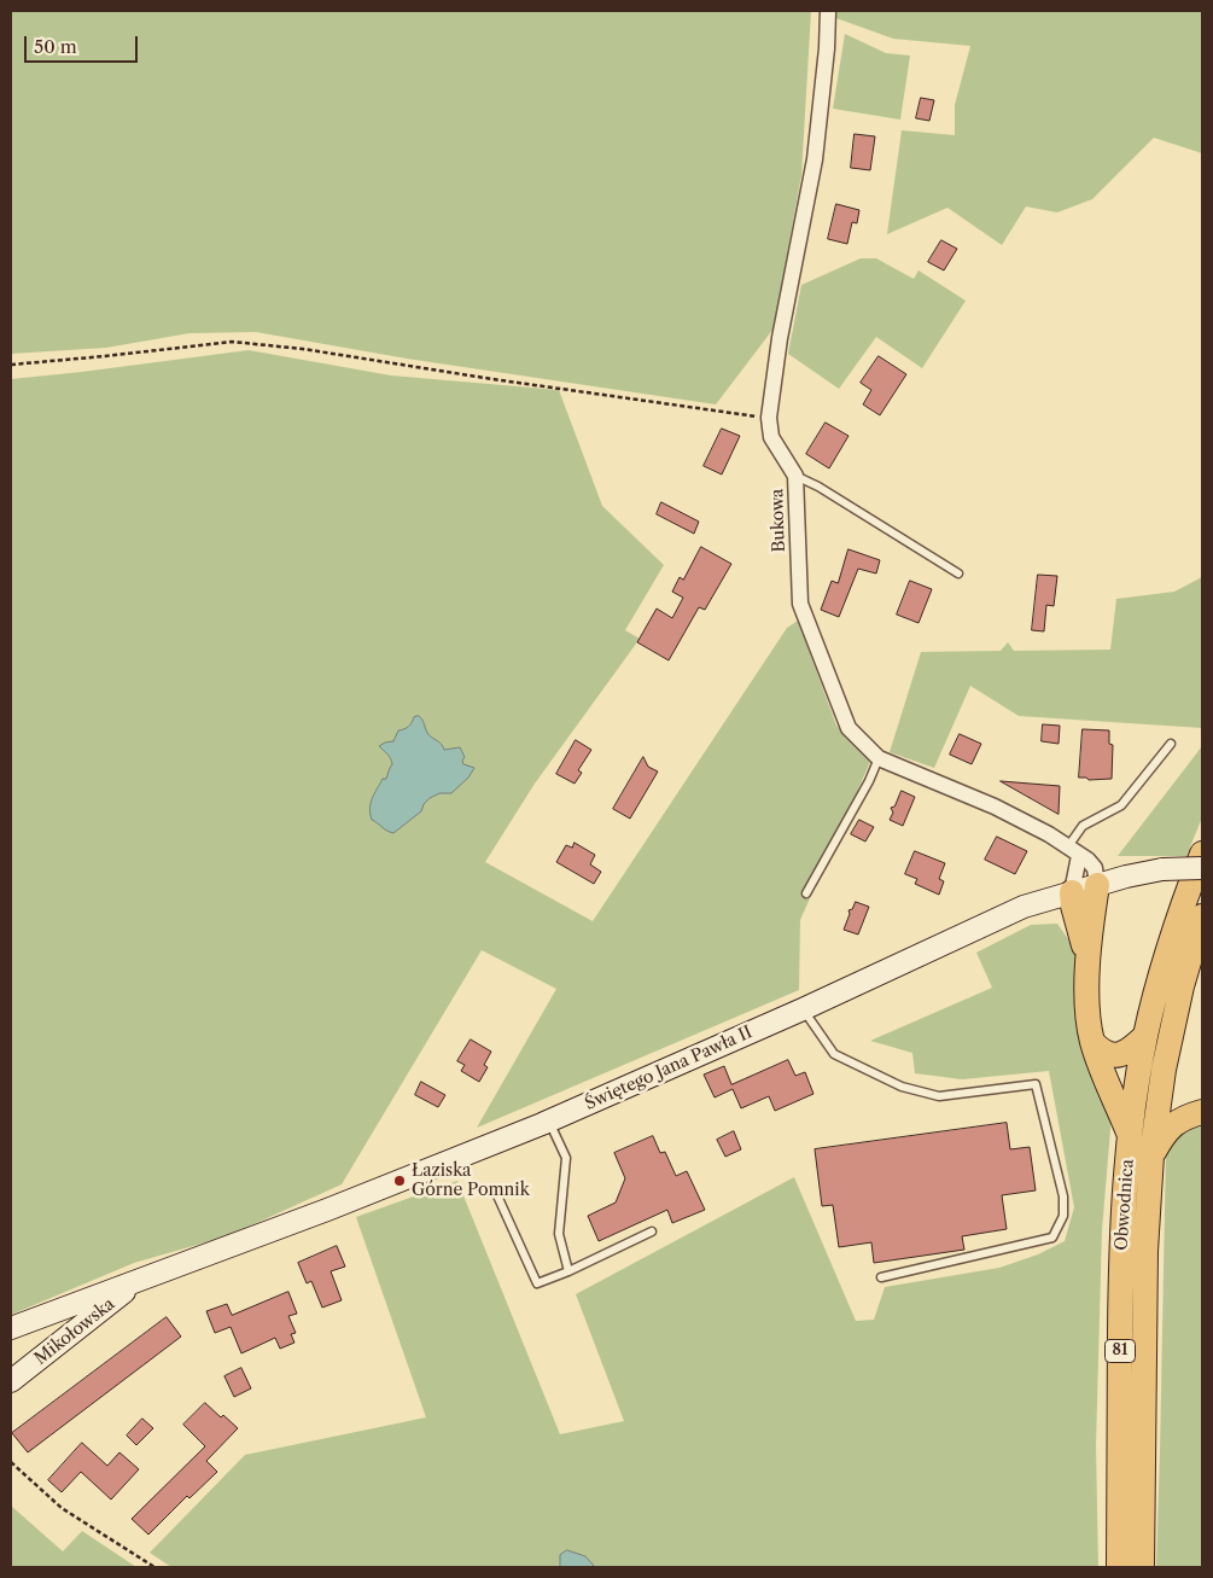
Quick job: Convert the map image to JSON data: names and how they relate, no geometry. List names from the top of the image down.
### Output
{
  "streets": {
    "main road": ["Obwodnica", "81"],
    "street": ["Bukowa", "Świętego Jana Pawła II", "Mikołowska"]
  },
  "crossings": [
    ["Bukowa", "Świętego Jana Pawła II"],
    ["Świętego Jana Pawła II", "Mikołowska"]
  ],
  "places": ["Łaziska Górne Pomnik"],
  "scale_bar": "50 m"
}
